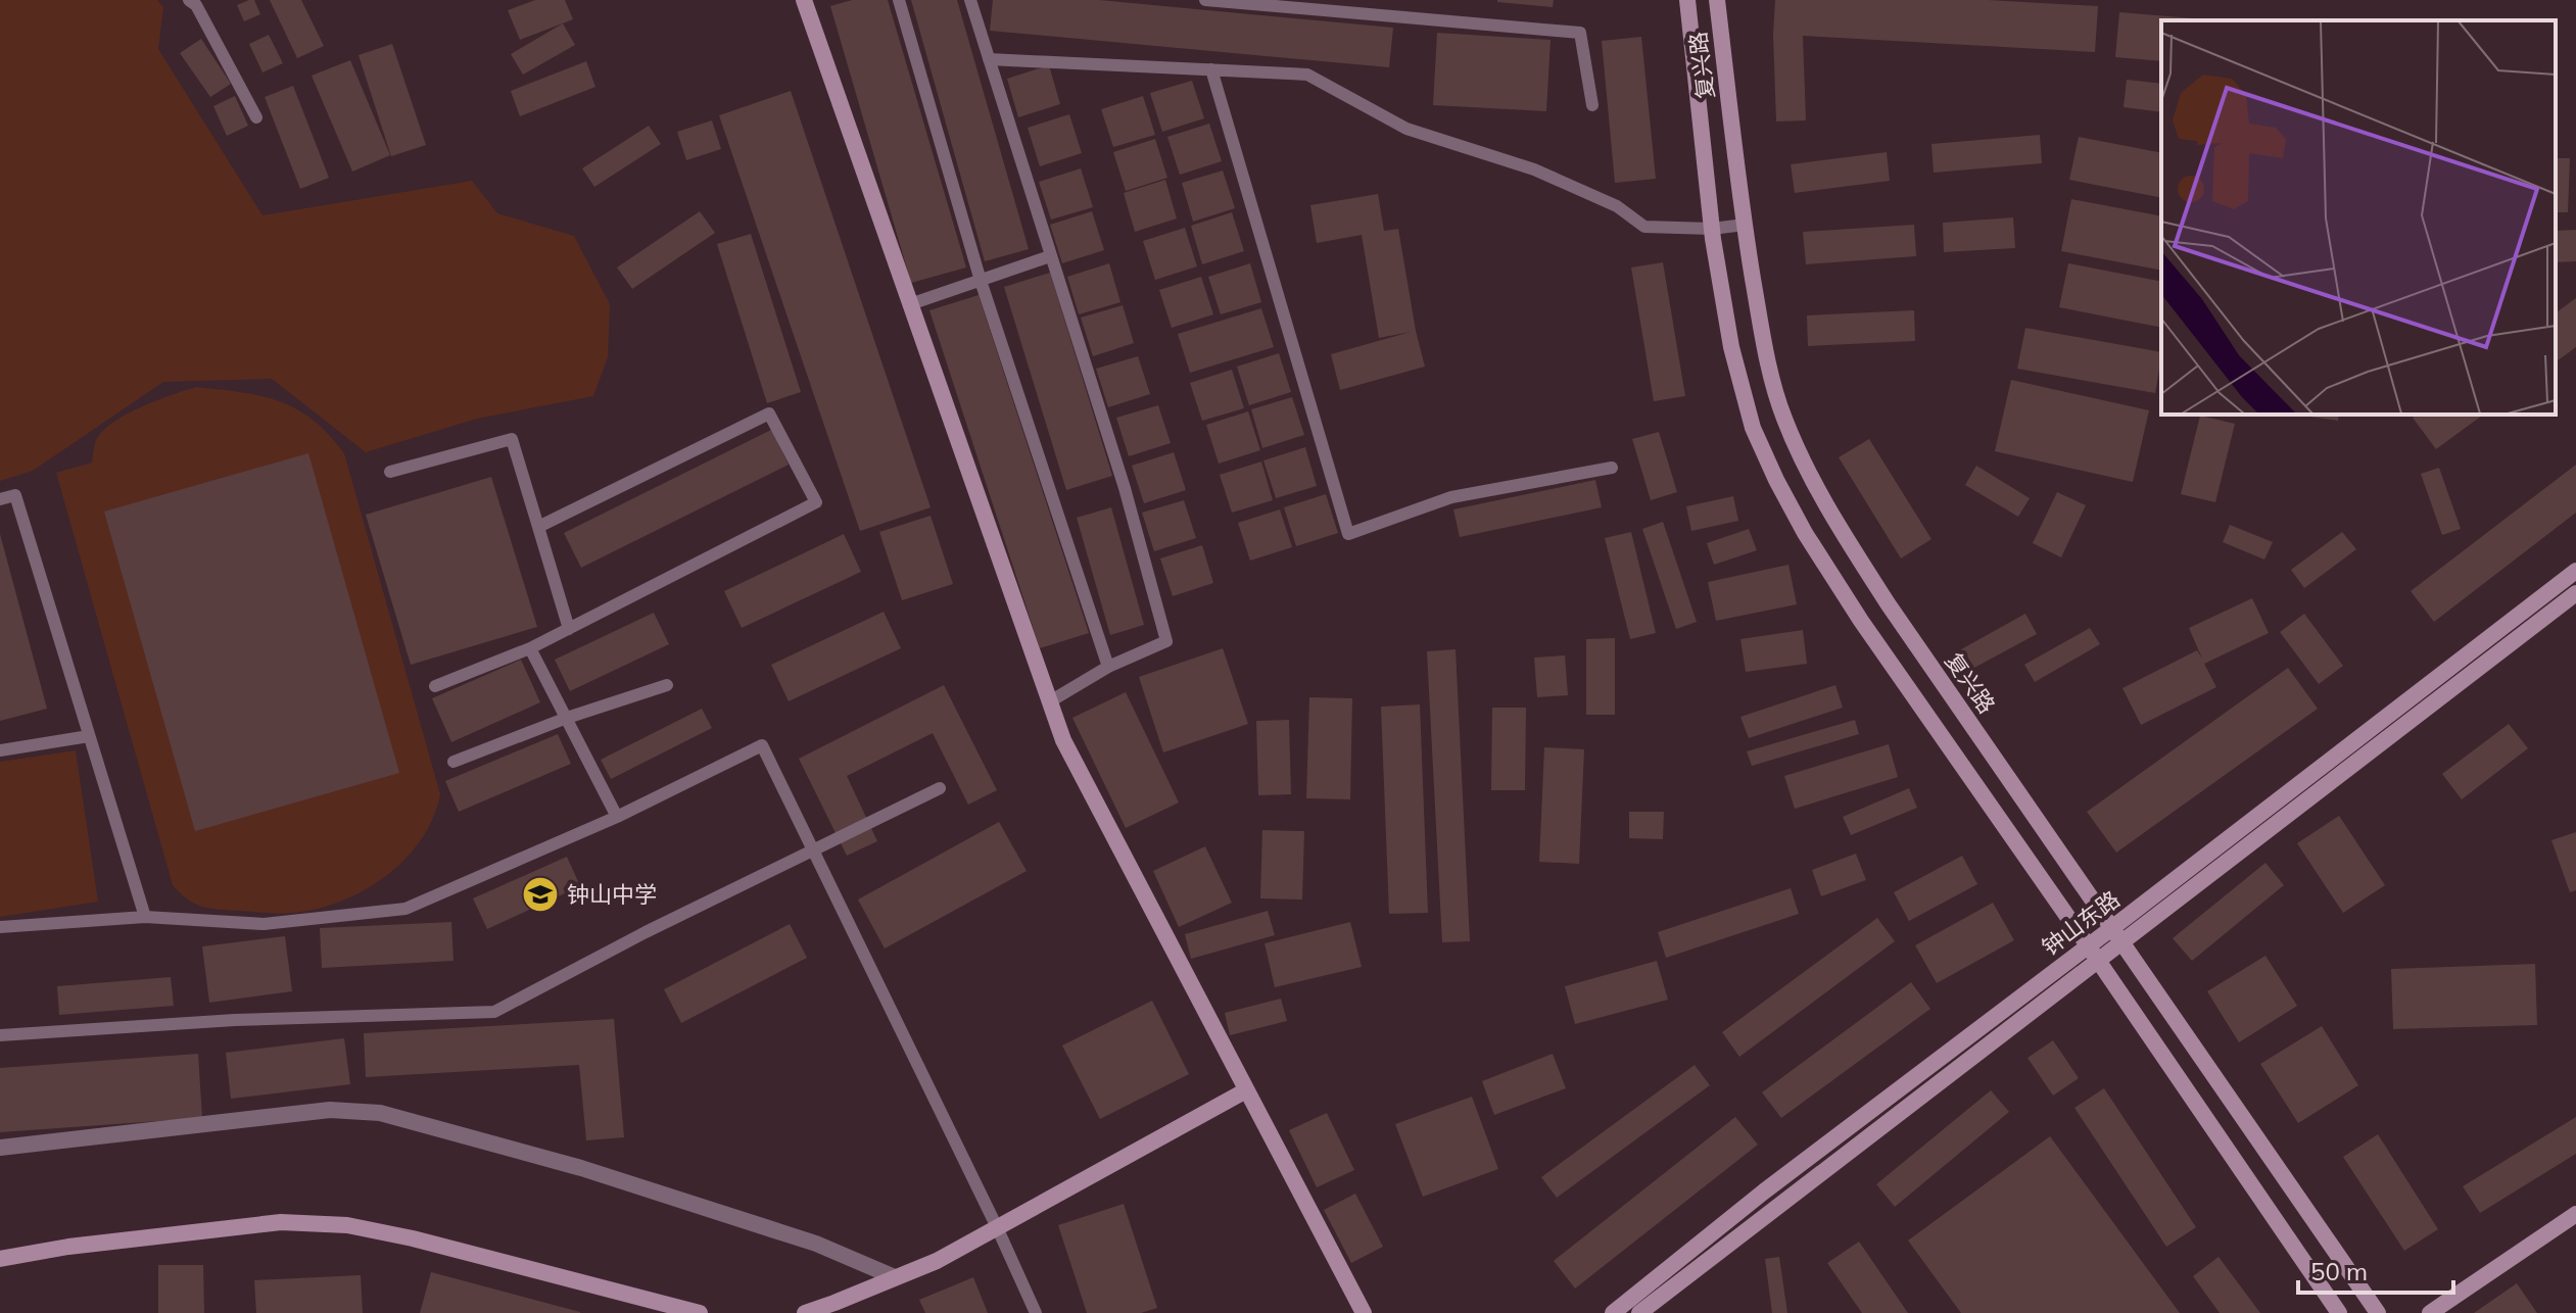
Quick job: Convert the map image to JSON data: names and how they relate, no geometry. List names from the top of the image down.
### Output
{
  "streets": {
    "main road": ["复兴路", "钟山东路"]
  },
  "crossings": [
    ["复兴路", "钟山东路"]
  ],
  "places": {
    "school or university": ["钟山中学"]
  },
  "scale_bar": "50 m"
}
